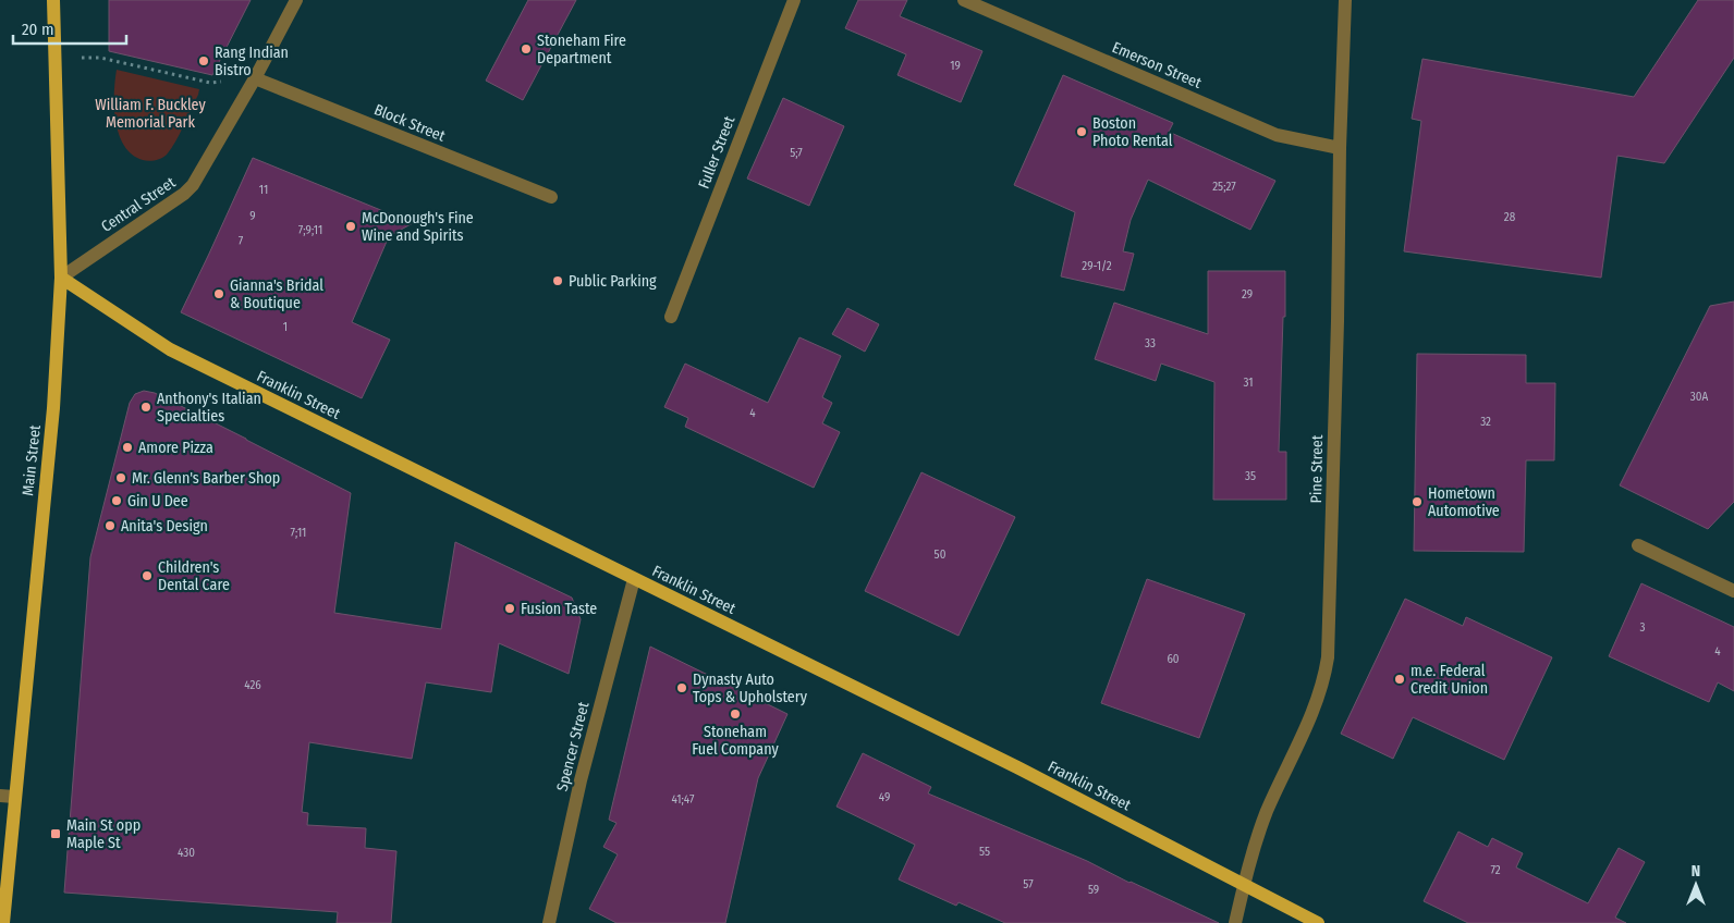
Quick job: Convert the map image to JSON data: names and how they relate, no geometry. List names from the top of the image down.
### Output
{
  "streets": {
    "main road": ["Franklin Street", "Main Street"],
    "street": [
      "Emerson Street",
      "Block Street",
      "Fuller Street",
      "Central Street",
      "Pine Street",
      "Spencer Street"
    ]
  },
  "crossings": [
    ["Emerson Street", "Pine Street"],
    ["Block Street", "Central Street"],
    ["Central Street", "Franklin Street"],
    ["Central Street", "Main Street"],
    ["Franklin Street", "Main Street"],
    ["Franklin Street", "Pine Street"],
    ["Franklin Street", "Spencer Street"]
  ],
  "parks": ["William F. Buckley Memorial Park"],
  "places": {
    "other": [
      "Stoneham Fire Department",
      "Rang Indian Bistro",
      "Boston Photo Rental",
      "McDonough's Fine Wine and Spirits",
      "Public Parking",
      "Gianna's Bridal & Boutique",
      "Anthony's Italian Specialties",
      "Amore Pizza",
      "Mr. Glenn's Barber Shop",
      "Gin U Dee",
      "Hometown Automotive",
      "Anita's Design",
      "Children's Dental Care",
      "Fusion Taste",
      "m.e. Federal Credit Union",
      "Dynasty Auto Tops & Upholstery",
      "Stoneham Fuel Company"
    ],
    "transit": ["Main St opp Maple St"]
  },
  "house_numbers": [
    "19",
    "5;7",
    "25;27",
    "11",
    "9",
    "28",
    "7;9;11",
    "7",
    "29-1/2",
    "29",
    "1",
    "33",
    "31",
    "30A",
    "4",
    "32",
    "35",
    "7;11",
    "50",
    "3",
    "4",
    "60",
    "426",
    "49",
    "41;47",
    "55",
    "430",
    "72",
    "57",
    "59"
  ],
  "scale_bar": "20 m",
  "north": "top"
}
